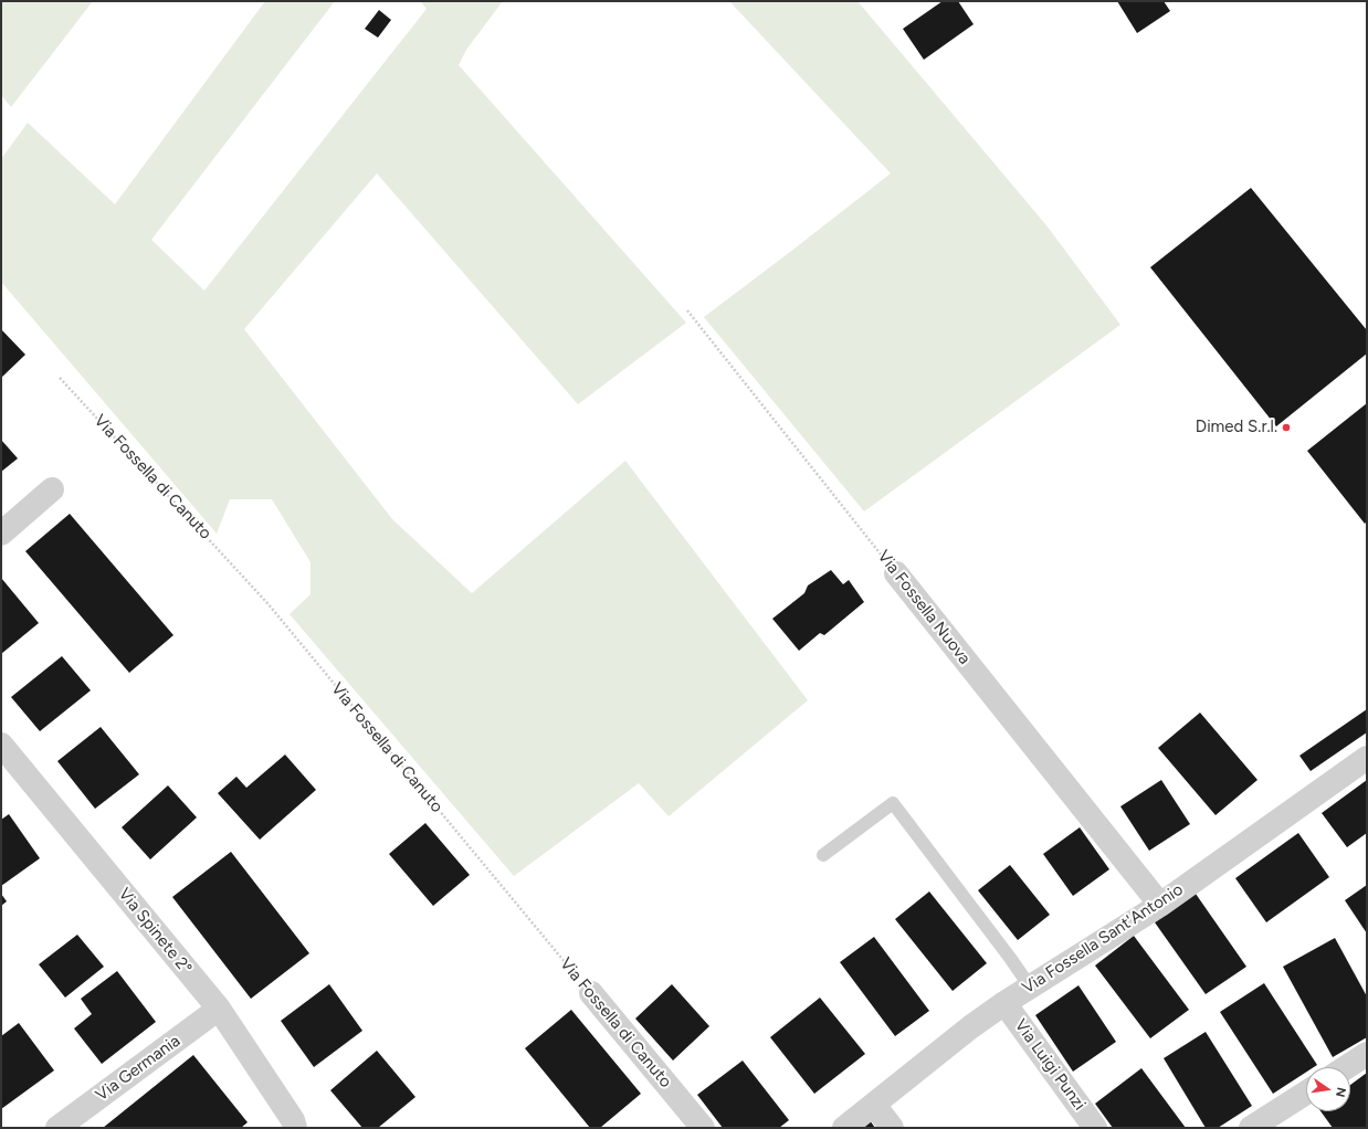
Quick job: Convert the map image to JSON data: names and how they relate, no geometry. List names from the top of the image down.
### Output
{
  "streets": {
    "street": [
      "Via Fossella di Canuto",
      "Via Fossella Nuova",
      "Via Spinete 2°",
      "Via Fossella Sant'Antonio",
      "Via Luigi Punzi",
      "Via Germania"
    ]
  },
  "crossings": [
    ["Via Fossella Nuova", "Via Fossella Sant'Antonio"],
    ["Via Spinete 2°", "Via Germania"],
    ["Via Fossella Sant'Antonio", "Via Luigi Punzi"]
  ],
  "places": ["Dimed S.r.l."],
  "north": "right"
}
